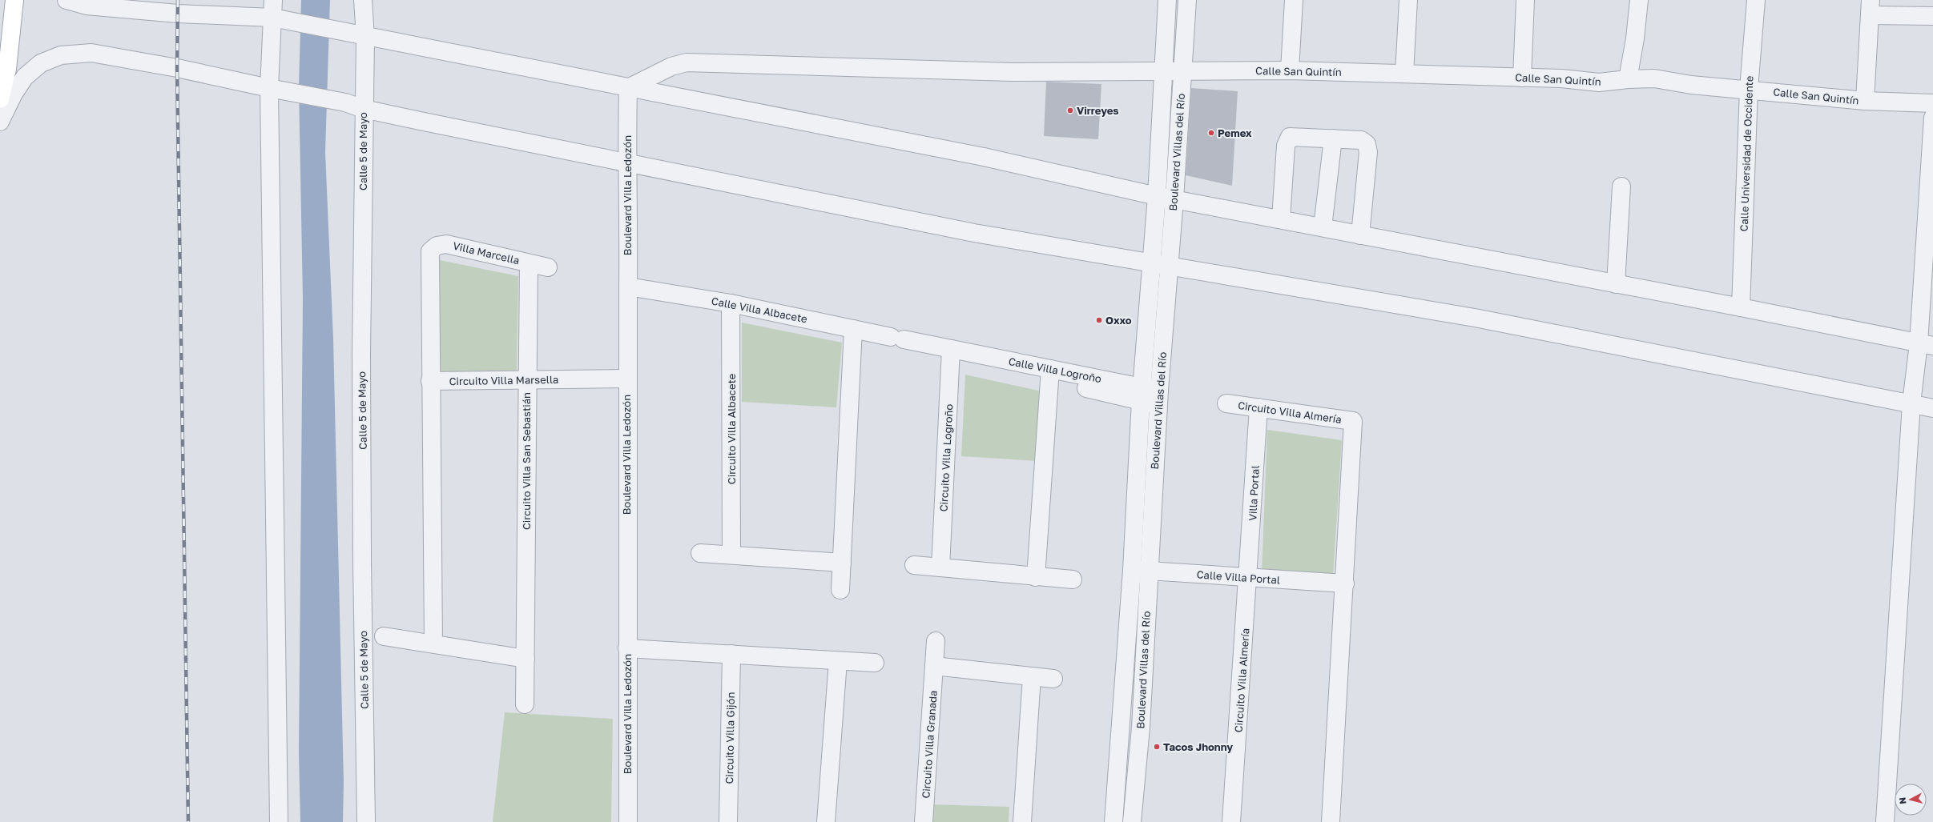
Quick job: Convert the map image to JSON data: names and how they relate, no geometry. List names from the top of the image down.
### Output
{
  "streets": {
    "street": [
      "Calle San Quintín",
      "Calle 5 de Mayo",
      "Boulevard Villas del Río",
      "Calle Universidad de Occidente",
      "Boulevard Villa Ledozón",
      "Villa Marcella",
      "Calle Villa Albacete",
      "Calle Villa Logroño",
      "Circuito Villa Marsella",
      "Circuito Villa Almería",
      "Circuito Villa Albacete",
      "Circuito Villa Logroño",
      "Circuito Villa San Sebastián",
      "Villa Portal",
      "Calle Villa Portal",
      "Circuito Villa Gijón",
      "Circuito Villa Granada"
    ]
  },
  "crossings": [
    ["Calle San Quintín", "Boulevard Villas del Río"],
    ["Calle San Quintín", "Calle Universidad de Occidente"],
    ["Calle San Quintín", "Boulevard Villa Ledozón"],
    ["Boulevard Villas del Río", "Calle Villa Portal"],
    ["Boulevard Villa Ledozón", "Calle Villa Albacete"],
    ["Boulevard Villa Ledozón", "Circuito Villa Marsella"],
    ["Villa Marcella", "Circuito Villa Marsella"],
    ["Villa Marcella", "Circuito Villa San Sebastián"],
    ["Calle Villa Albacete", "Calle Villa Logroño"],
    ["Calle Villa Albacete", "Circuito Villa Albacete"],
    ["Calle Villa Albacete", "Circuito Villa Logroño"],
    ["Calle Villa Logroño", "Circuito Villa Logroño"],
    ["Circuito Villa Marsella", "Circuito Villa San Sebastián"],
    ["Circuito Villa Almería", "Villa Portal"],
    ["Circuito Villa Almería", "Calle Villa Portal"],
    ["Villa Portal", "Calle Villa Portal"]
  ],
  "places": [
    "Virreyes",
    "Pemex",
    "Oxxo",
    "Tacos Jhonny"
  ],
  "north": "left"
}
